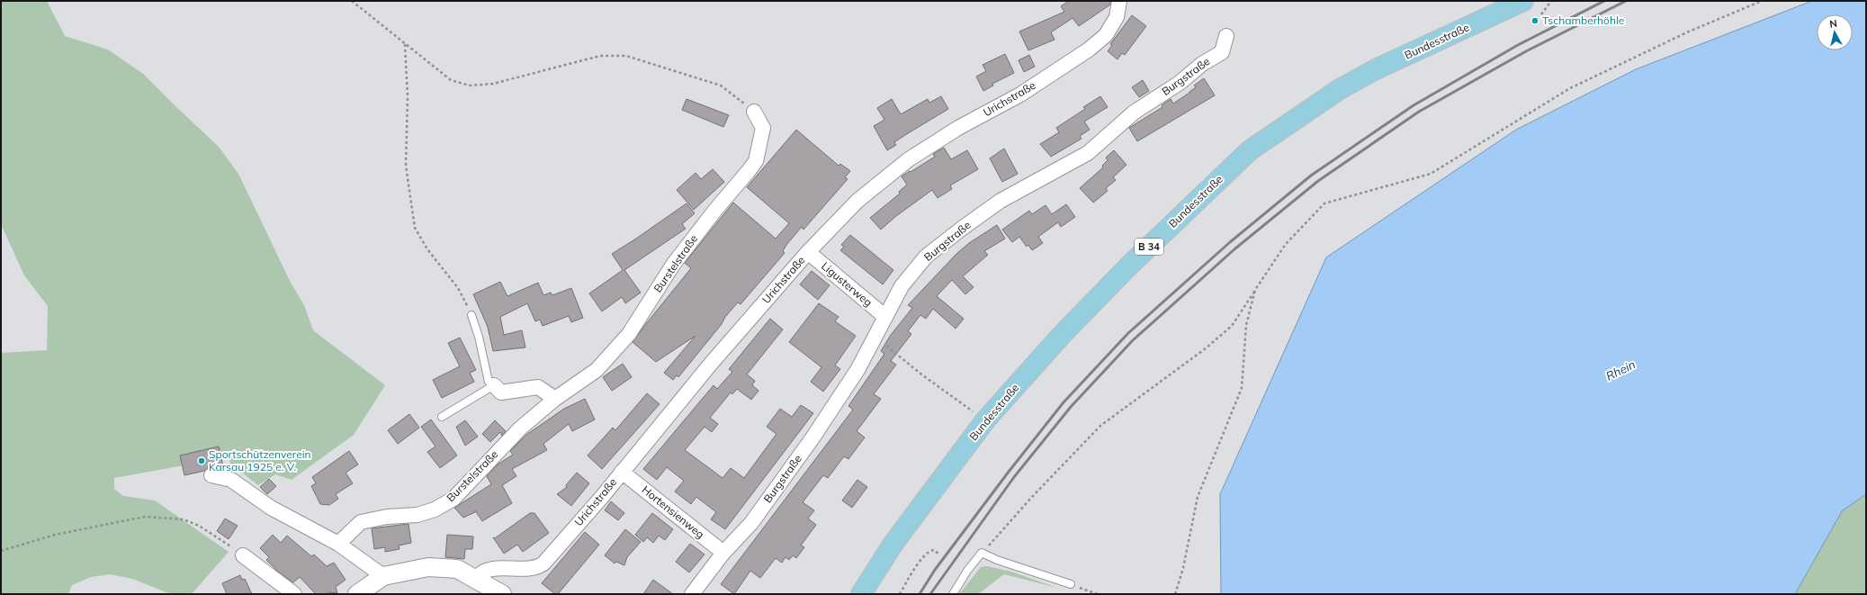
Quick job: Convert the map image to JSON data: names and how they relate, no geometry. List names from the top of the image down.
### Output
{
  "streets": {
    "main road": ["Bundesstraße", "B 34"],
    "street": [
      "Burgstraße",
      "Urichstraße",
      "Burstelstraße",
      "Ligusterweg",
      "Hortensienweg"
    ]
  },
  "crossings": [
    ["Burgstraße", "Ligusterweg"],
    ["Burgstraße", "Hortensienweg"],
    ["Urichstraße", "Ligusterweg"],
    ["Urichstraße", "Hortensienweg"]
  ],
  "water": ["Rhein"],
  "places": ["Tschamberhöhle", "Sportschützenverein Karsau 1925 e. V."],
  "north": "top"
}
